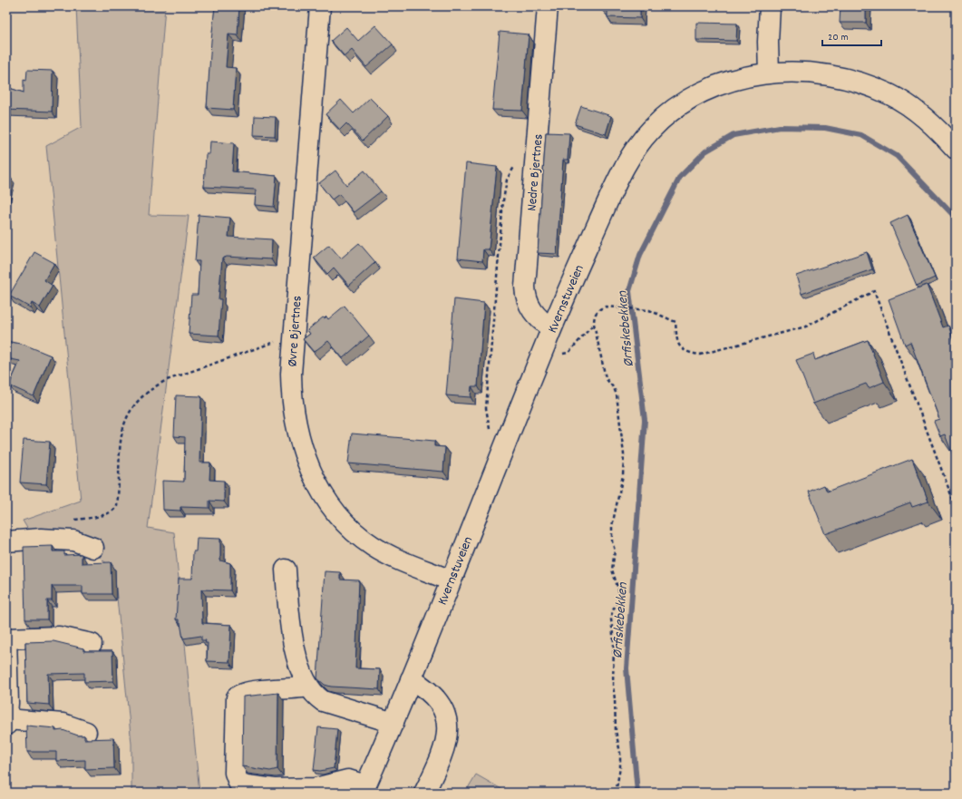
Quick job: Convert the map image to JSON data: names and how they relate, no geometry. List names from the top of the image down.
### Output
{
  "streets": {
    "street": ["Nedre Bjertnes", "Kvernstuveien", "Øvre Bjertnes"]
  },
  "crossings": [
    ["Nedre Bjertnes", "Kvernstuveien"],
    ["Kvernstuveien", "Øvre Bjertnes"]
  ],
  "water": ["Ørfiskebekken"],
  "scale_bar": "20 m"
}
